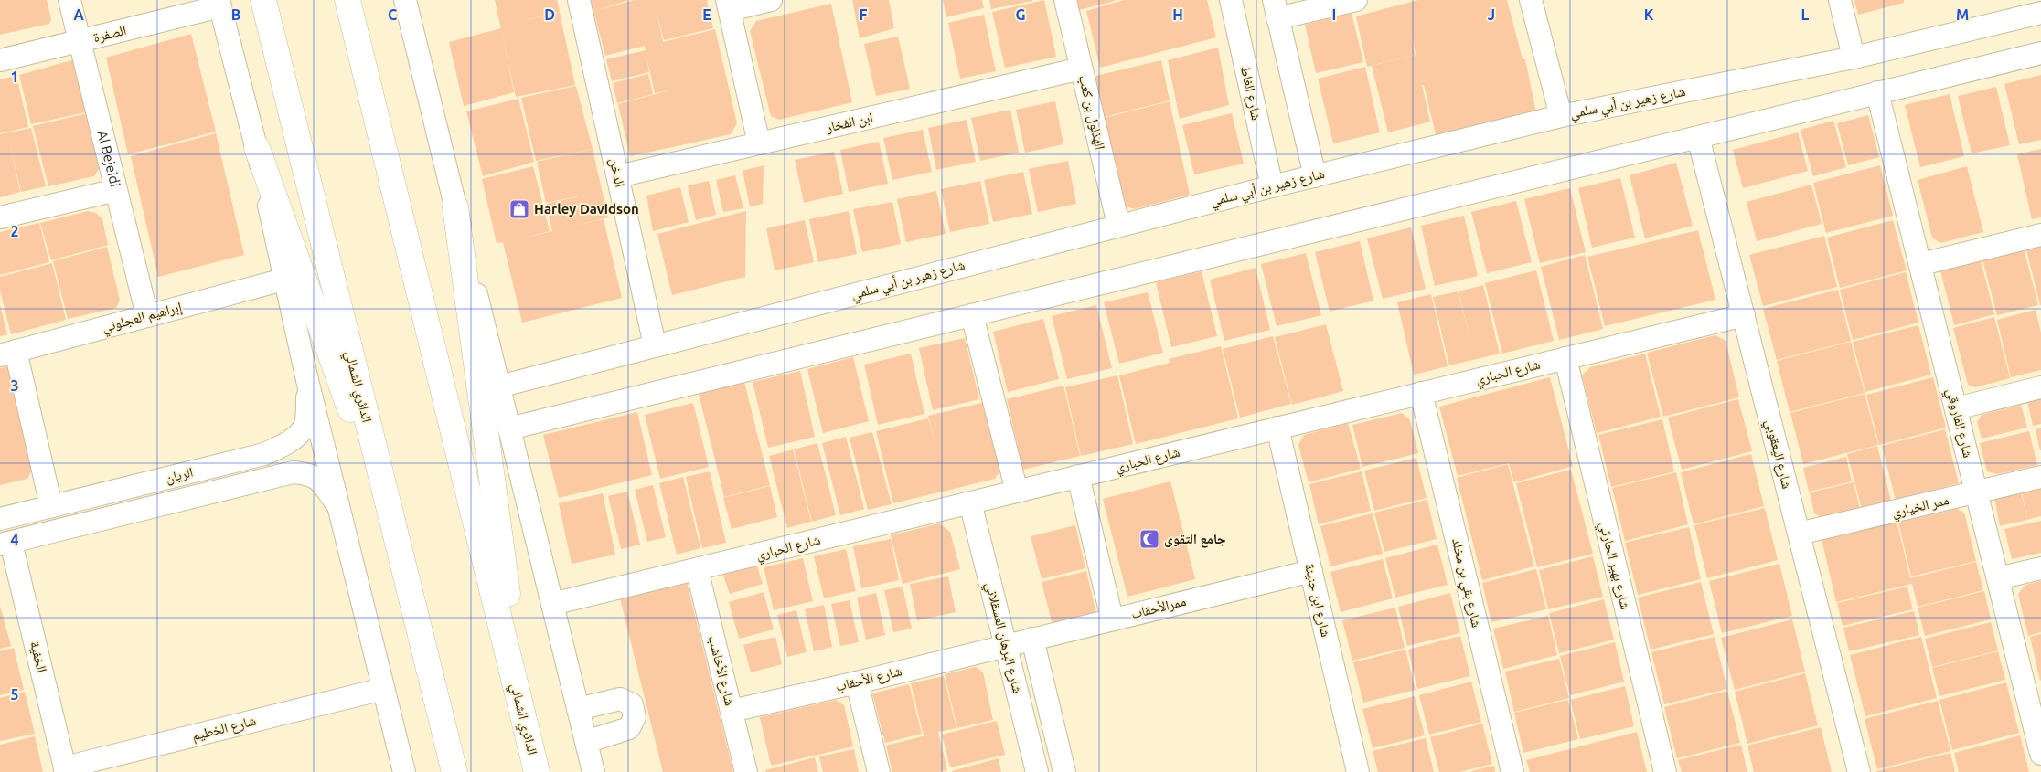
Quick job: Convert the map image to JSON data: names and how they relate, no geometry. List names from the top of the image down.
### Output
{
  "streets": {
    "highway": ["الدائري الشمالي"],
    "street": [
      "الصفرة",
      "شارع الغاط",
      "شارع زهير بن أبي سلمي",
      "الهذلول بن كعب",
      "ابن الفخار",
      "Al Bejeidi",
      "الدخن",
      "إبراهيم العجلوني",
      "شارع الحباري",
      "شارع الفاروقي",
      "شارع اليعقوبي",
      "الريان",
      "ممر الخياري",
      "شارع بهير الحارثي",
      "شارع بقي بن مخلد",
      "شارع ابن حنينة",
      "ممرالأحقاب",
      "شارع البرهان العسقلاني",
      "الخفية",
      "شارع الأخاشب",
      "شارع الأحقاب",
      "شارع الخطيم"
    ]
  },
  "crossings": [
    ["الصفرة", "Al Bejeidi"],
    ["شارع الغاط", "شارع زهير بن أبي سلمي"],
    ["شارع زهير بن أبي سلمي", "الهذلول بن كعب"],
    ["شارع زهير بن أبي سلمي", "الدخن"],
    ["الهذلول بن كعب", "ابن الفخار"],
    ["ابن الفخار", "الدخن"],
    ["Al Bejeidi", "إبراهيم العجلوني"],
    ["شارع الحباري", "شارع اليعقوبي"],
    ["شارع الحباري", "شارع بهير الحارثي"],
    ["شارع الحباري", "شارع بقي بن مخلد"],
    ["شارع الحباري", "شارع ابن حنينة"],
    ["شارع الحباري", "شارع البرهان العسقلاني"],
    ["شارع الحباري", "شارع الأخاشب"],
    ["شارع الفاروقي", "ممر الخياري"],
    ["شارع اليعقوبي", "ممر الخياري"],
    ["الريان", "الخفية"],
    ["شارع ابن حنينة", "ممرالأحقاب"],
    ["ممرالأحقاب", "شارع البرهان العسقلاني"],
    ["ممرالأحقاب", "شارع الأحقاب"],
    ["شارع البرهان العسقلاني", "شارع الأحقاب"],
    ["الخفية", "شارع الخطيم"],
    ["شارع الأخاشب", "شارع الأحقاب"]
  ],
  "places": {
    "shop": ["Harley Davidson"],
    "mosque": ["جامع التقوى"]
  },
  "grid": {
    "columns": [
      "A",
      "B",
      "C",
      "D",
      "E",
      "F",
      "G",
      "H",
      "I",
      "J",
      "K",
      "L",
      "M"
    ],
    "rows": [
      "1",
      "2",
      "3",
      "4",
      "5"
    ]
  }
}
